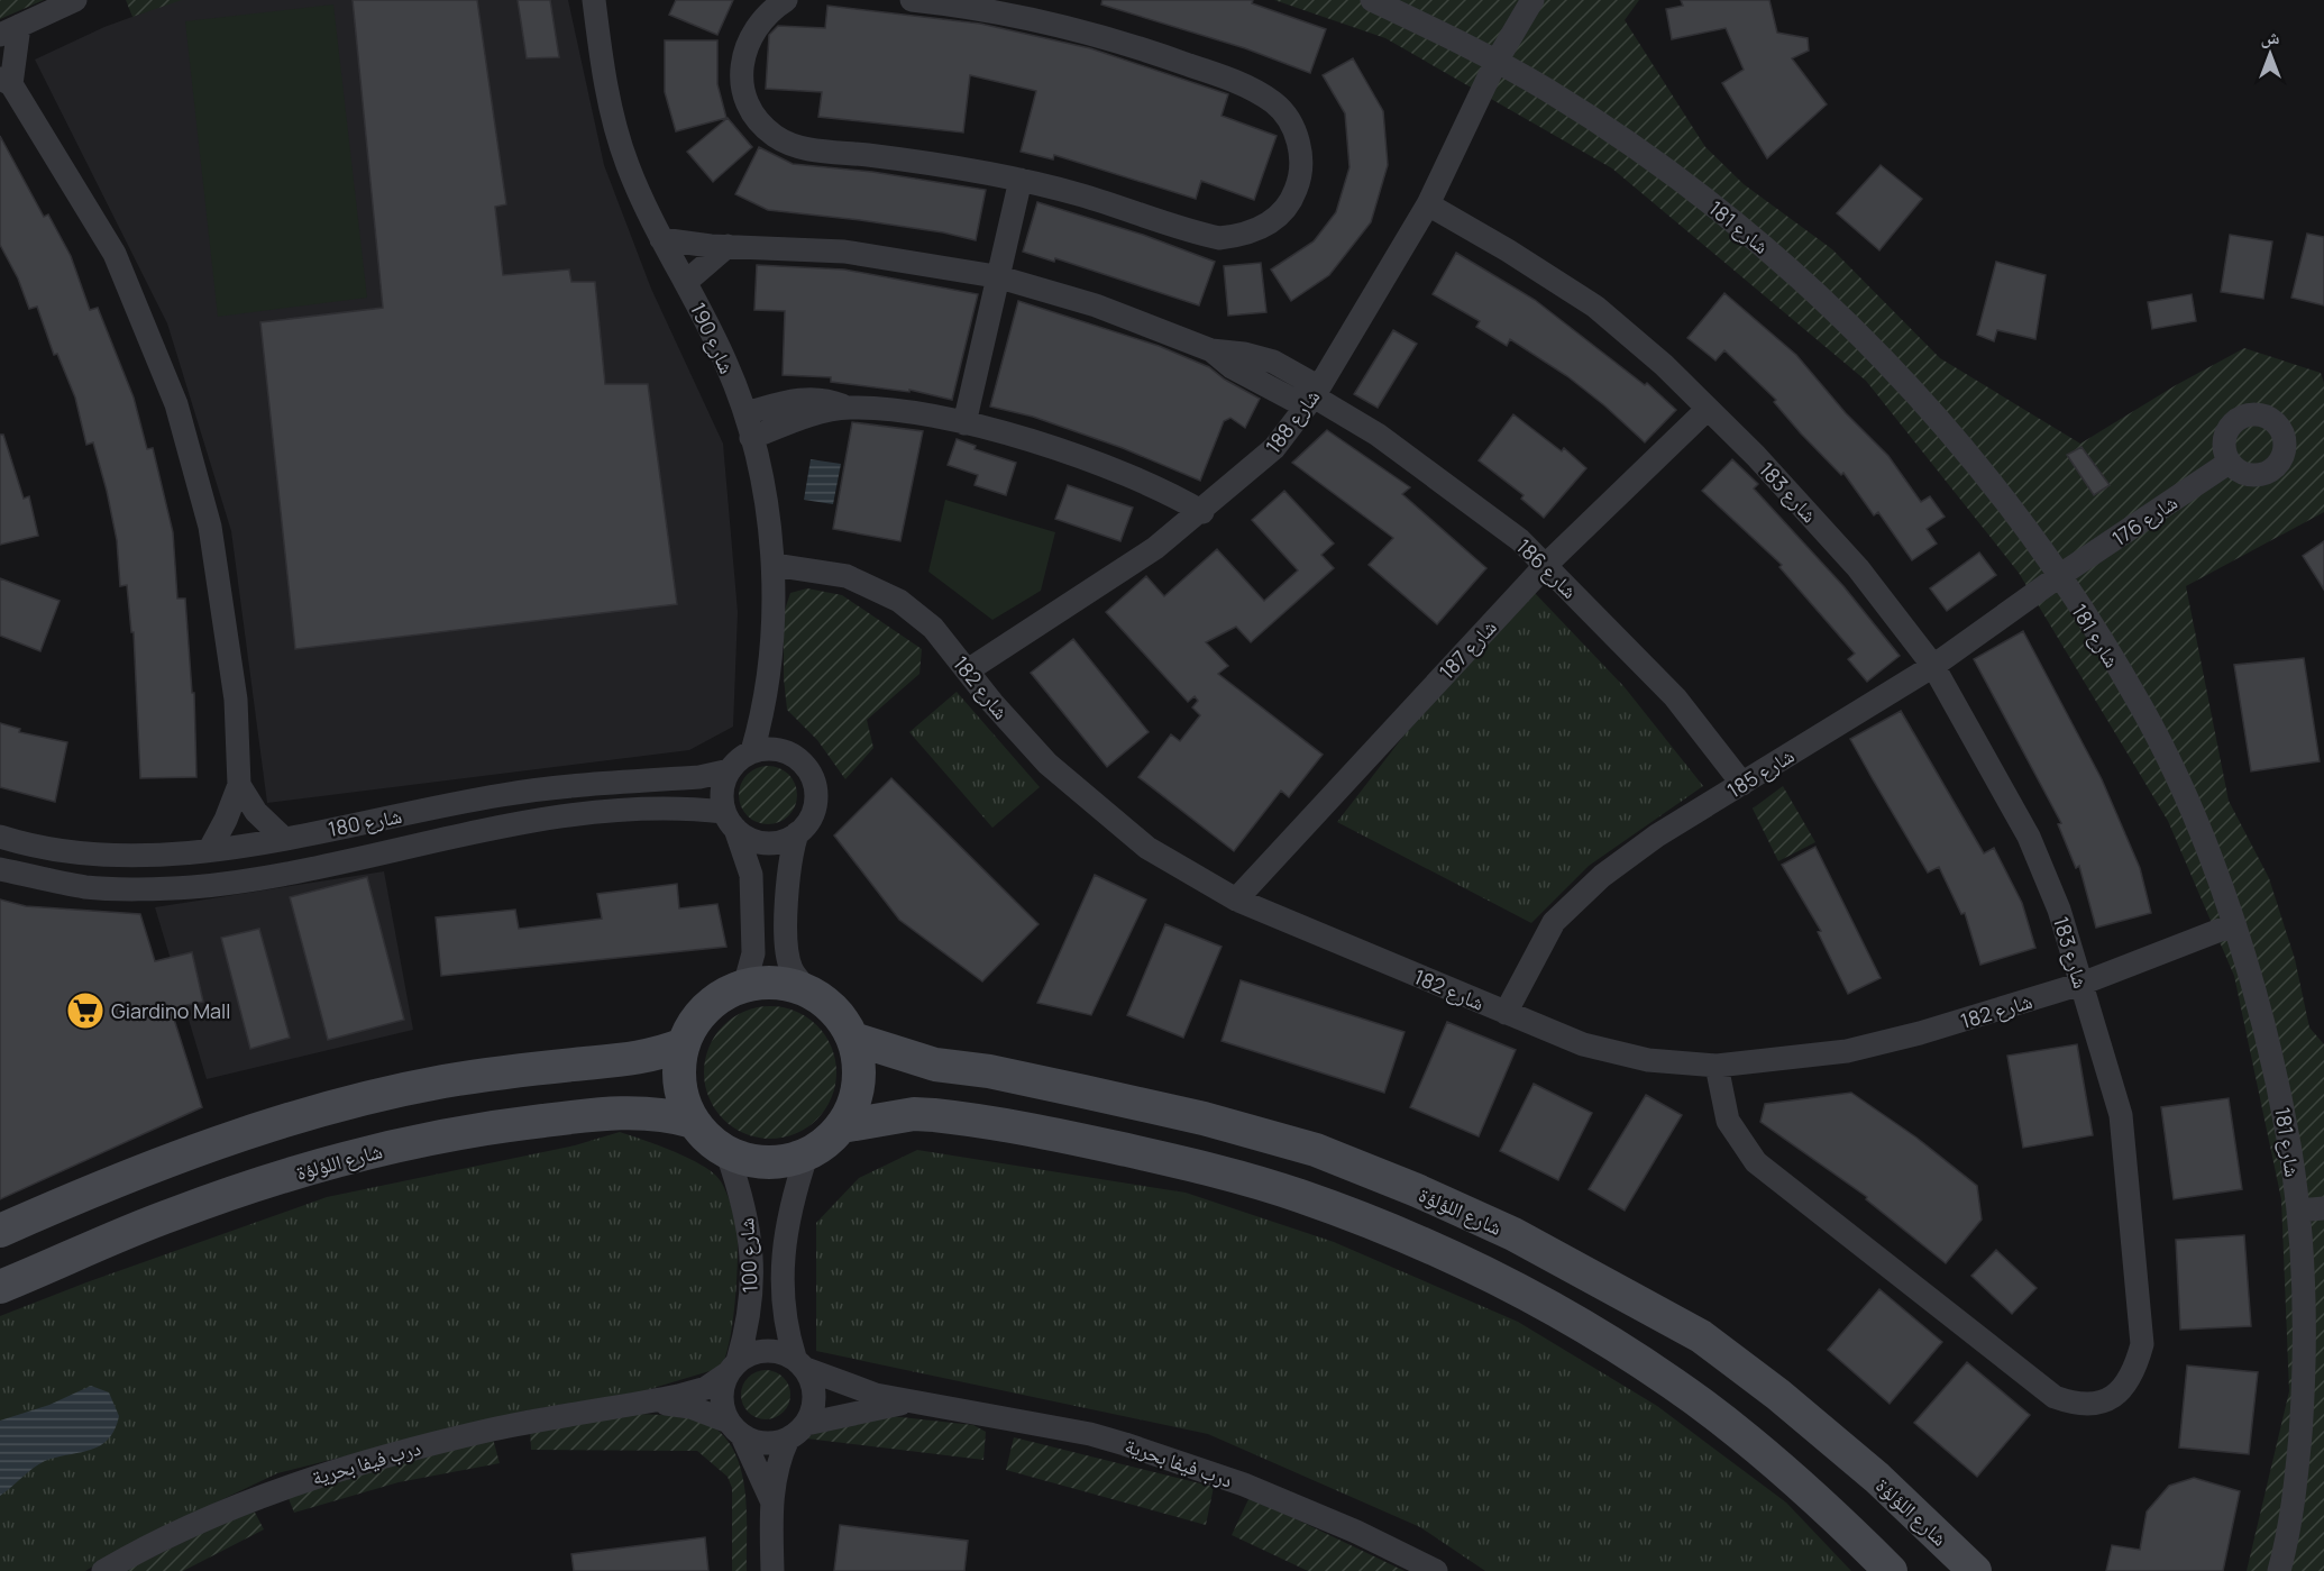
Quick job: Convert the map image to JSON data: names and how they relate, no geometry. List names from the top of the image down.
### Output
{
  "streets": {
    "main road": ["شارع اللؤلؤة"],
    "street": [
      "شارع 181",
      "شارع 190",
      "شارع 188",
      "شارع 183",
      "شارع 176",
      "شارع 186",
      "شارع 187",
      "شارع 182",
      "شارع 185",
      "شارع 180",
      "شارع 100",
      "درب فيفا بحرية"
    ]
  },
  "crossings": [
    ["شارع 181", "شارع 188"],
    ["شارع 181", "شارع 176"],
    ["شارع 181", "شارع 182"],
    ["شارع 181", "شارع 185"],
    ["شارع 190", "شارع 186"],
    ["شارع 190", "شارع 182"],
    ["شارع 190", "شارع 180"],
    ["شارع 188", "شارع 183"],
    ["شارع 188", "شارع 186"],
    ["شارع 188", "شارع 182"],
    ["شارع 183", "شارع 187"],
    ["شارع 183", "شارع 182"],
    ["شارع 183", "شارع 185"],
    ["شارع 176", "شارع 185"],
    ["شارع 186", "شارع 187"],
    ["شارع 186", "شارع 185"],
    ["شارع 187", "شارع 182"],
    ["شارع 182", "شارع 185"],
    ["شارع اللؤلؤة", "شارع 100"],
    ["شارع 100", "درب فيفا بحرية"]
  ],
  "places": {
    "supermarket": ["Giardino Mall"]
  },
  "north": "top"
}
